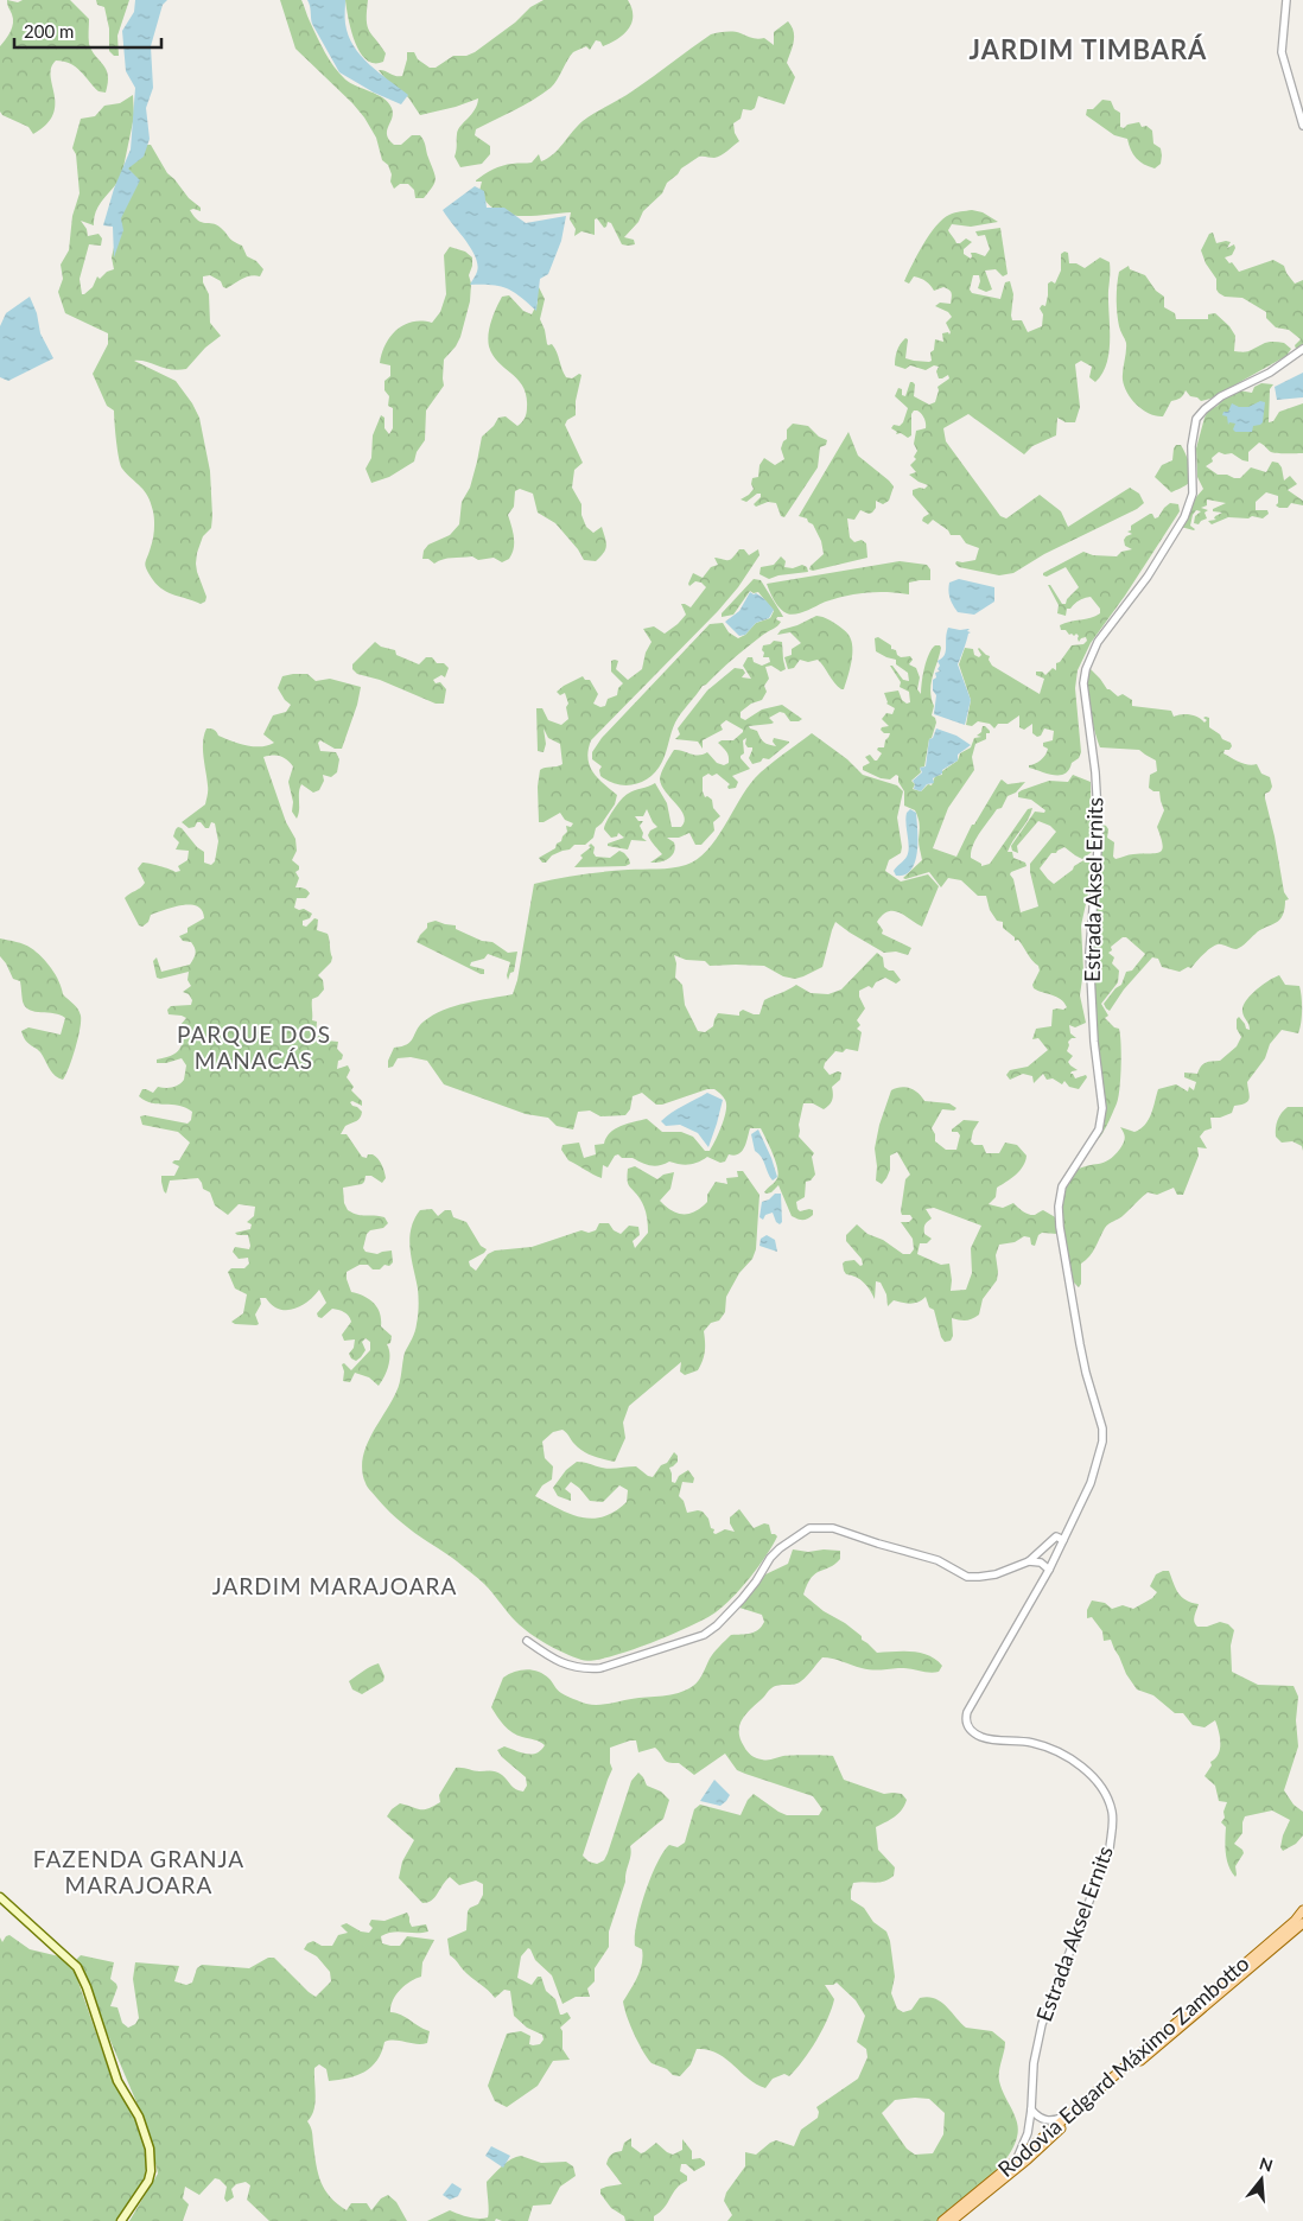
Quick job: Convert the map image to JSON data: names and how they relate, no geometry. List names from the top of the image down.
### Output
{
  "streets": {
    "main road": ["Rodovia Edgard Máximo Zambotto"],
    "street": ["Estrada Aksel Ernits"]
  },
  "crossings": [
    ["Estrada Aksel Ernits", "Rodovia Edgard Máximo Zambotto"]
  ],
  "districts": [
    "JARDIM TIMBARÁ",
    "PARQUE DOS MANACÁS",
    "JARDIM MARAJOARA",
    "FAZENDA GRANJA MARAJOARA"
  ],
  "scale_bar": "200 m",
  "north": "top"
}
